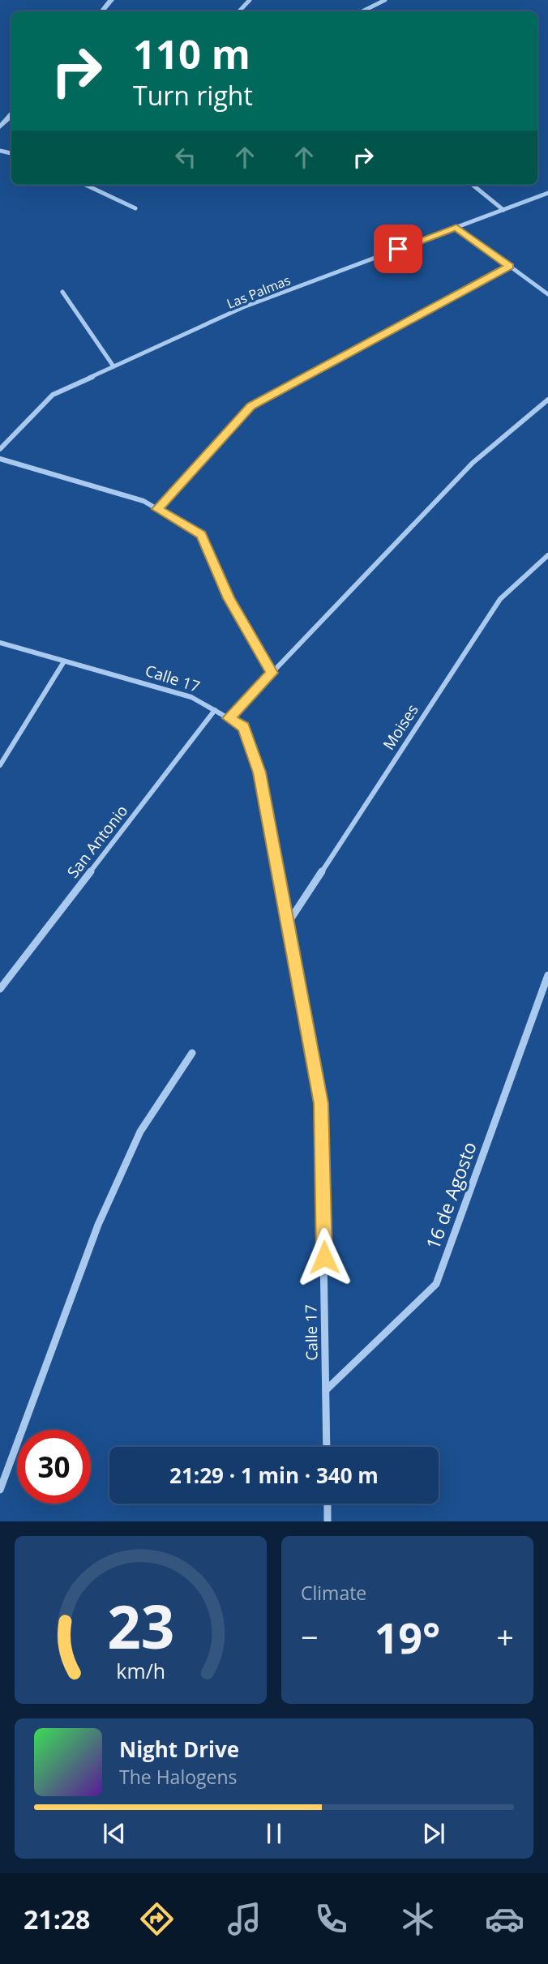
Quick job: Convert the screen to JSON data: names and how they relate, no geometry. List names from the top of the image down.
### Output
{
  "streets": {
    "street": [
      "Las Palmas",
      "Calle 17",
      "Moises",
      "San Antonio",
      "16 de Agosto"
    ]
  },
  "crossings": [
    ["Calle 17", "Moises"],
    ["Calle 17", "San Antonio"],
    ["Calle 17", "16 de Agosto"]
  ],
  "page": {
    "turn": ["110 m", "Turn right"],
    "limit": "30",
    "trip": "21:29 · 1 min · 340 m",
    "tile": "Climate",
    "heat": ["−", "19°", "+"],
    "song": ["Night Drive", "The Halogens"],
    "tabs": "21:28",
    "gauge": ["23", "km/h"]
  }
}
